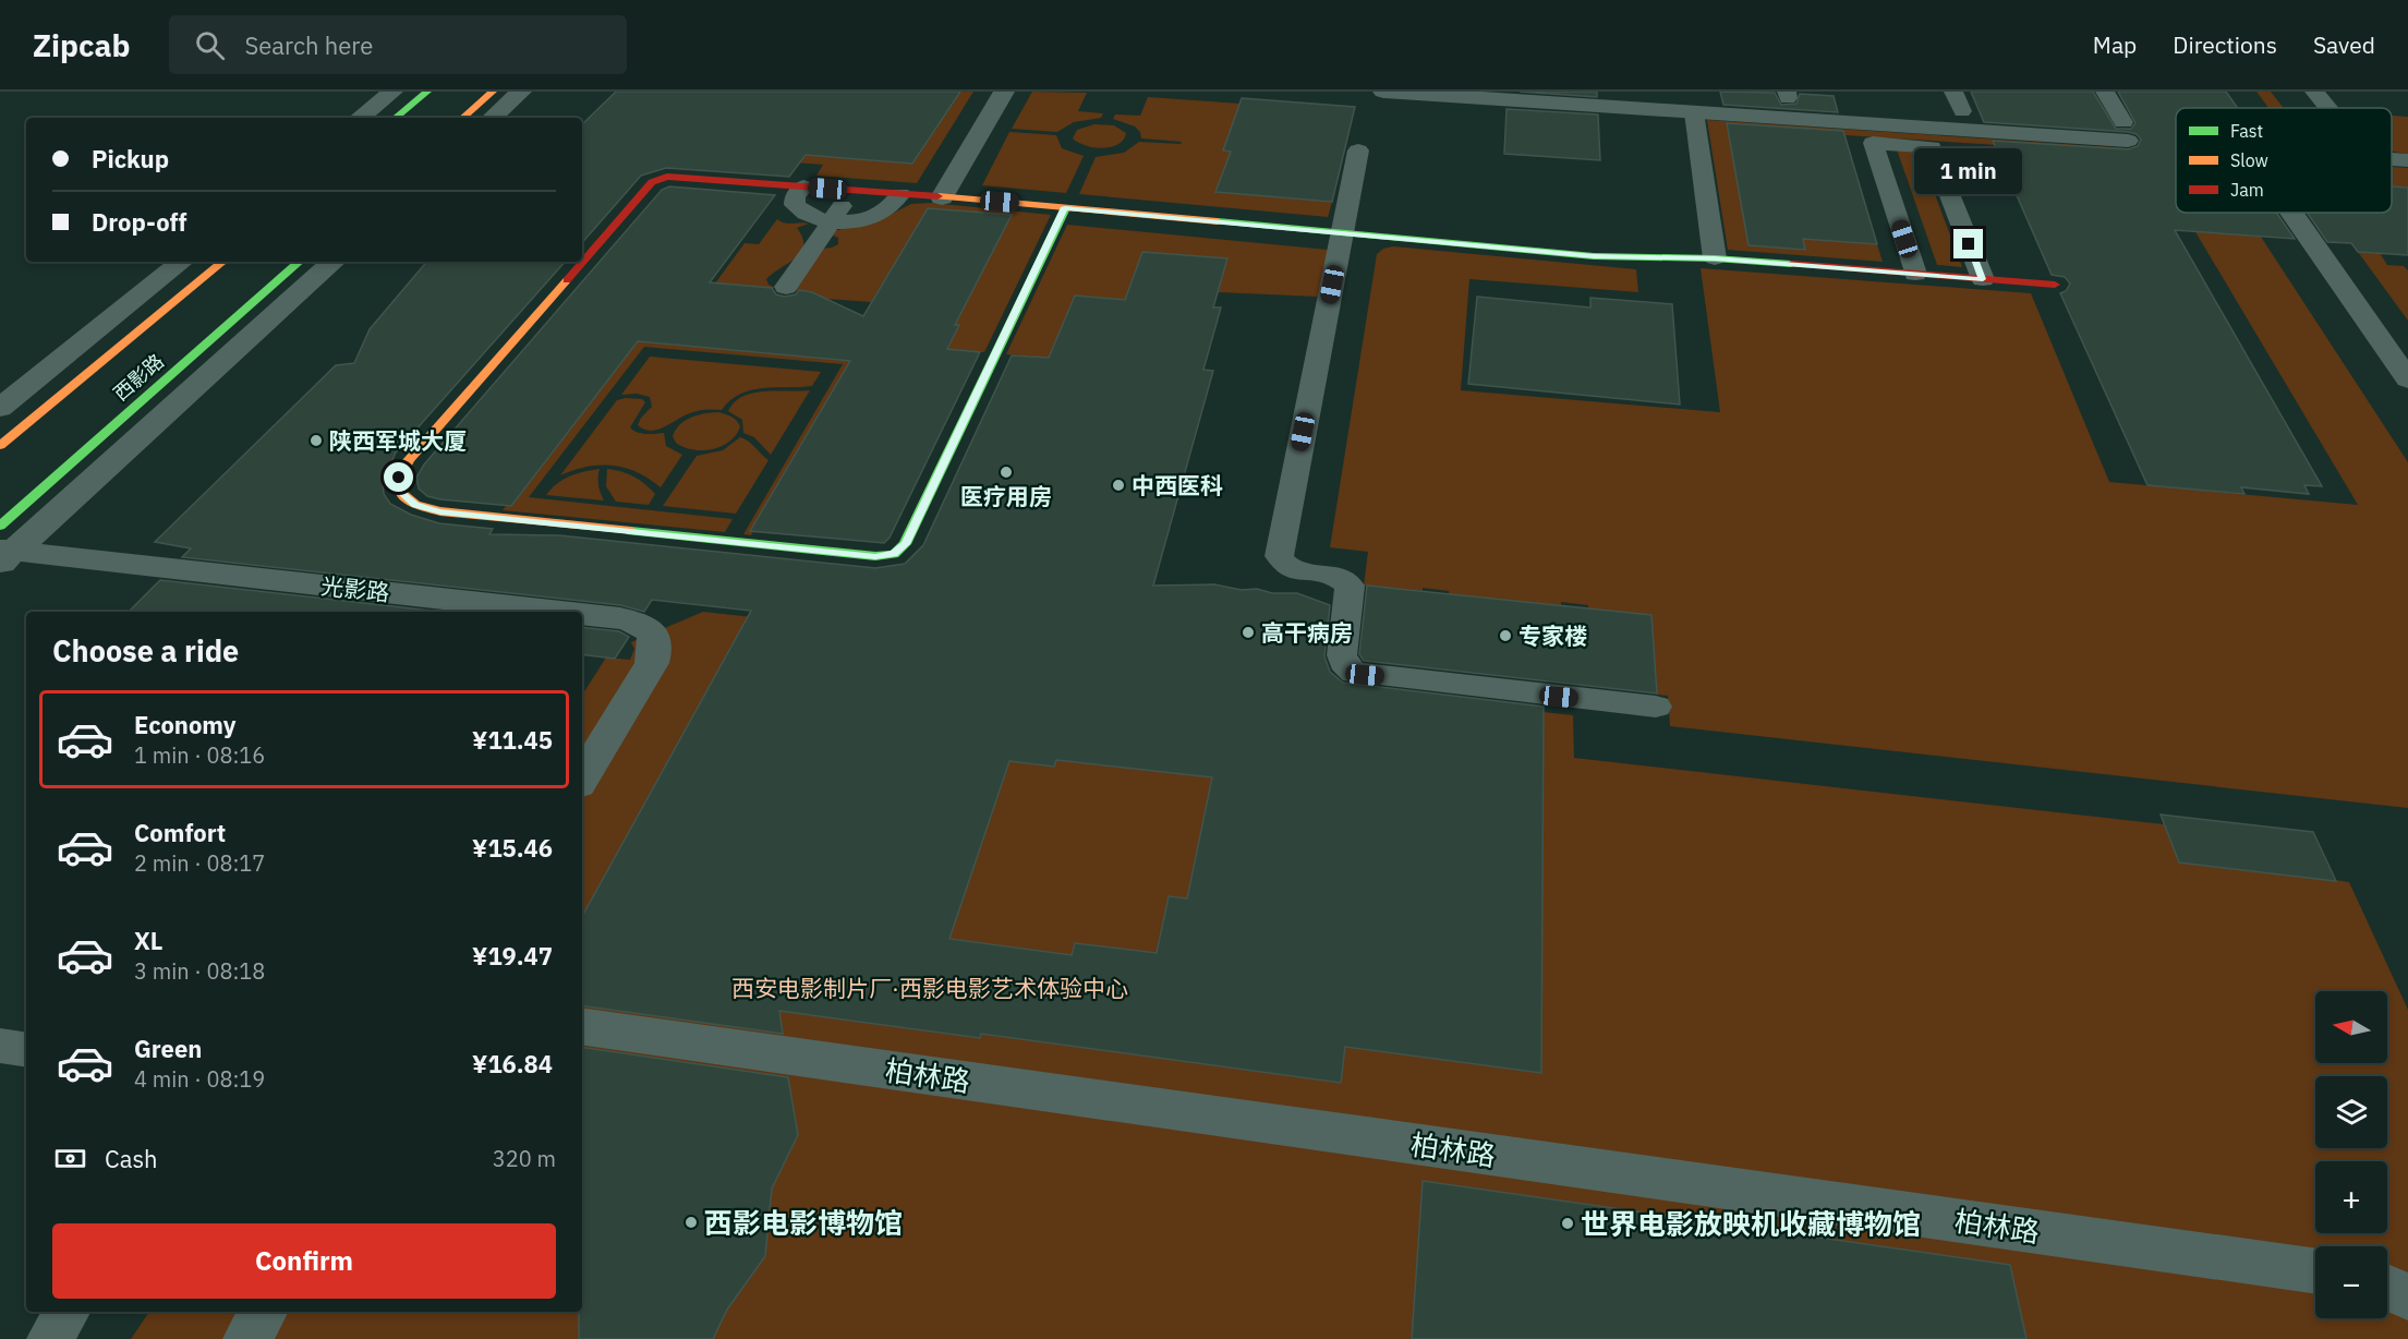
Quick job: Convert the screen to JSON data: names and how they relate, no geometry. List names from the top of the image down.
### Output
{
  "streets": {
    "street": ["西影路", "光影路", "柏林路"]
  },
  "crossings": [
    ["西影路", "光影路"]
  ],
  "parks": ["西安电影制片厂·西影电影艺术体验中心"],
  "places": [
    "陕西军城大厦",
    "医疗用房",
    "中西医科",
    "高干病房",
    "专家楼",
    "西影电影博物馆",
    "世界电影放映机收藏博物馆"
  ],
  "legend": ["Fast", "Slow", "Jam"],
  "north": "left",
  "page": {
    "header": "Zipcab",
    "search": "Search here",
    "nav": ["Map", "Directions", "Saved"],
    "banner": ["Pickup", "Drop-off"],
    "bubble": "1 min",
    "heading": "Choose a ride",
    "list": [
      {
        "name": "Economy",
        "note": "1 min · 08:16",
        "value": "¥11.45"
      },
      {
        "name": "Comfort",
        "note": "2 min · 08:17",
        "value": "¥15.46"
      },
      {
        "name": "XL",
        "note": "3 min · 08:18",
        "value": "¥19.47"
      },
      {
        "name": "Green",
        "note": "4 min · 08:19",
        "value": "¥16.84"
      }
    ],
    "map_buttons": ["+", "−"],
    "pay": ["Cash", "320 m"],
    "buttons": "Confirm"
  }
}
